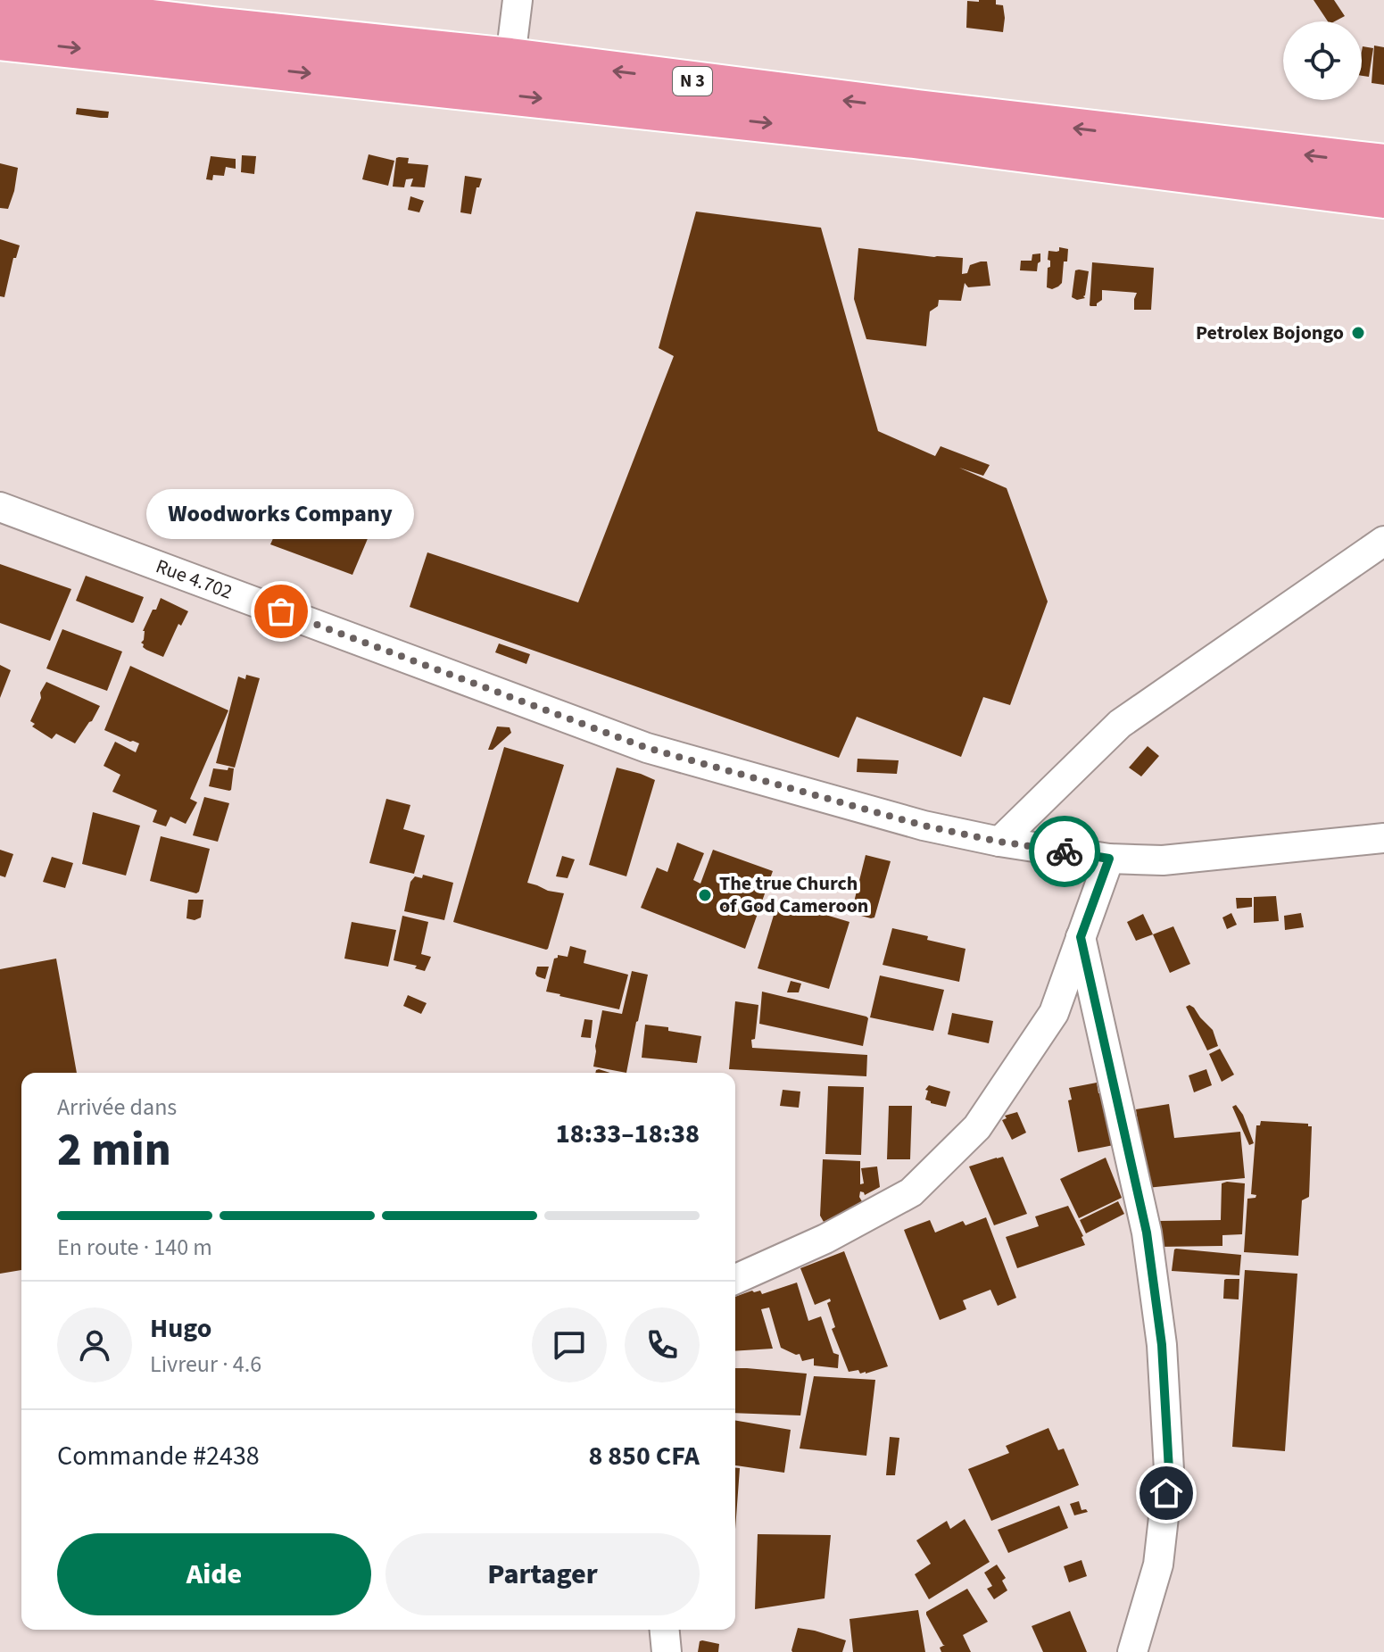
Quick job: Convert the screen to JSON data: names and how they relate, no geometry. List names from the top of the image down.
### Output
{
  "streets": {
    "highway": ["N 3"],
    "street": ["Rue 4.702"]
  },
  "places": ["Petrolex Bojongo", "Woodworks Company", "The true Church of God Cameroon"],
  "page": {
    "bubble": "Woodworks Company",
    "heading": ["2 min", "Arrivée dans", "18:33–18:38"],
    "panel": [
      "Hugo",
      "Livreur · 4.6",
      "Commande #2438",
      "8 850 CFA"
    ],
    "bar": "En route · 140 m",
    "buttons": ["Aide", "Partager"]
  }
}
